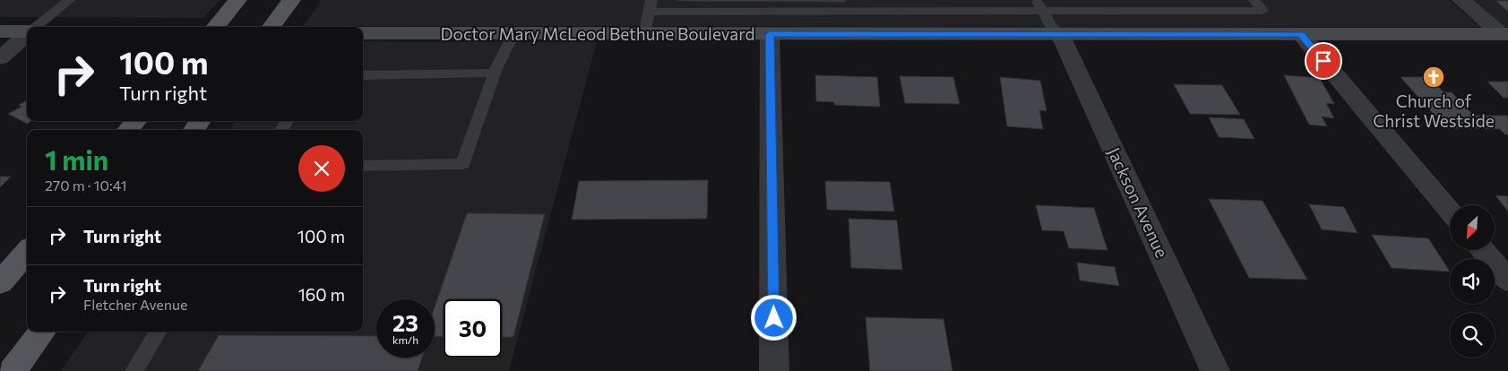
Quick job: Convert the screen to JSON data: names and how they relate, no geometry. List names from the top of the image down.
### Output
{
  "streets": {
    "street": ["Doctor Mary McLeod Bethune Boulevard", "Jackson Avenue"]
  },
  "crossings": [
    ["Doctor Mary McLeod Bethune Boulevard", "Jackson Avenue"]
  ],
  "places": {
    "church": ["Church of Christ Westside"]
  },
  "north": "bottom left",
  "page": {
    "turn": ["100 m", "Turn right"],
    "heading": ["1 min", "270 m · 10:41"],
    "list": [
      {
        "name": "Turn right",
        "value": "100 m"
      },
      {
        "name": "Turn right",
        "note": "Fletcher Avenue",
        "value": "160 m"
      }
    ],
    "speed": "23 km/h",
    "limit": "30"
  }
}
